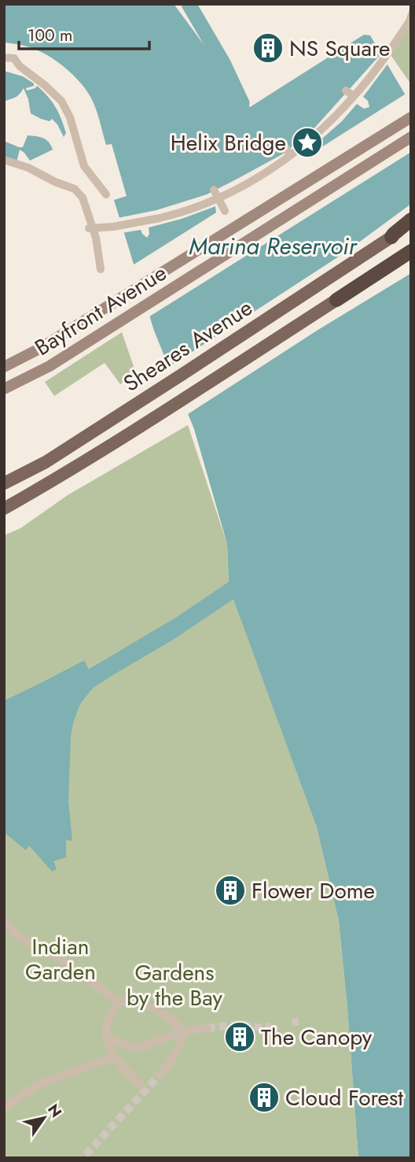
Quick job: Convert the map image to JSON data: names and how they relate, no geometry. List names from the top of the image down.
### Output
{
  "streets": {
    "main road": ["Bayfront Avenue", "Sheares Avenue"]
  },
  "water": ["Marina Reservoir"],
  "parks": ["Indian Garden", "Gardens by the Bay"],
  "places": {
    "building": [
      "NS Square",
      "Flower Dome",
      "The Canopy",
      "Cloud Forest"
    ],
    "place": ["Helix Bridge"]
  },
  "scale_bar": "100 m",
  "north": "top right"
}
